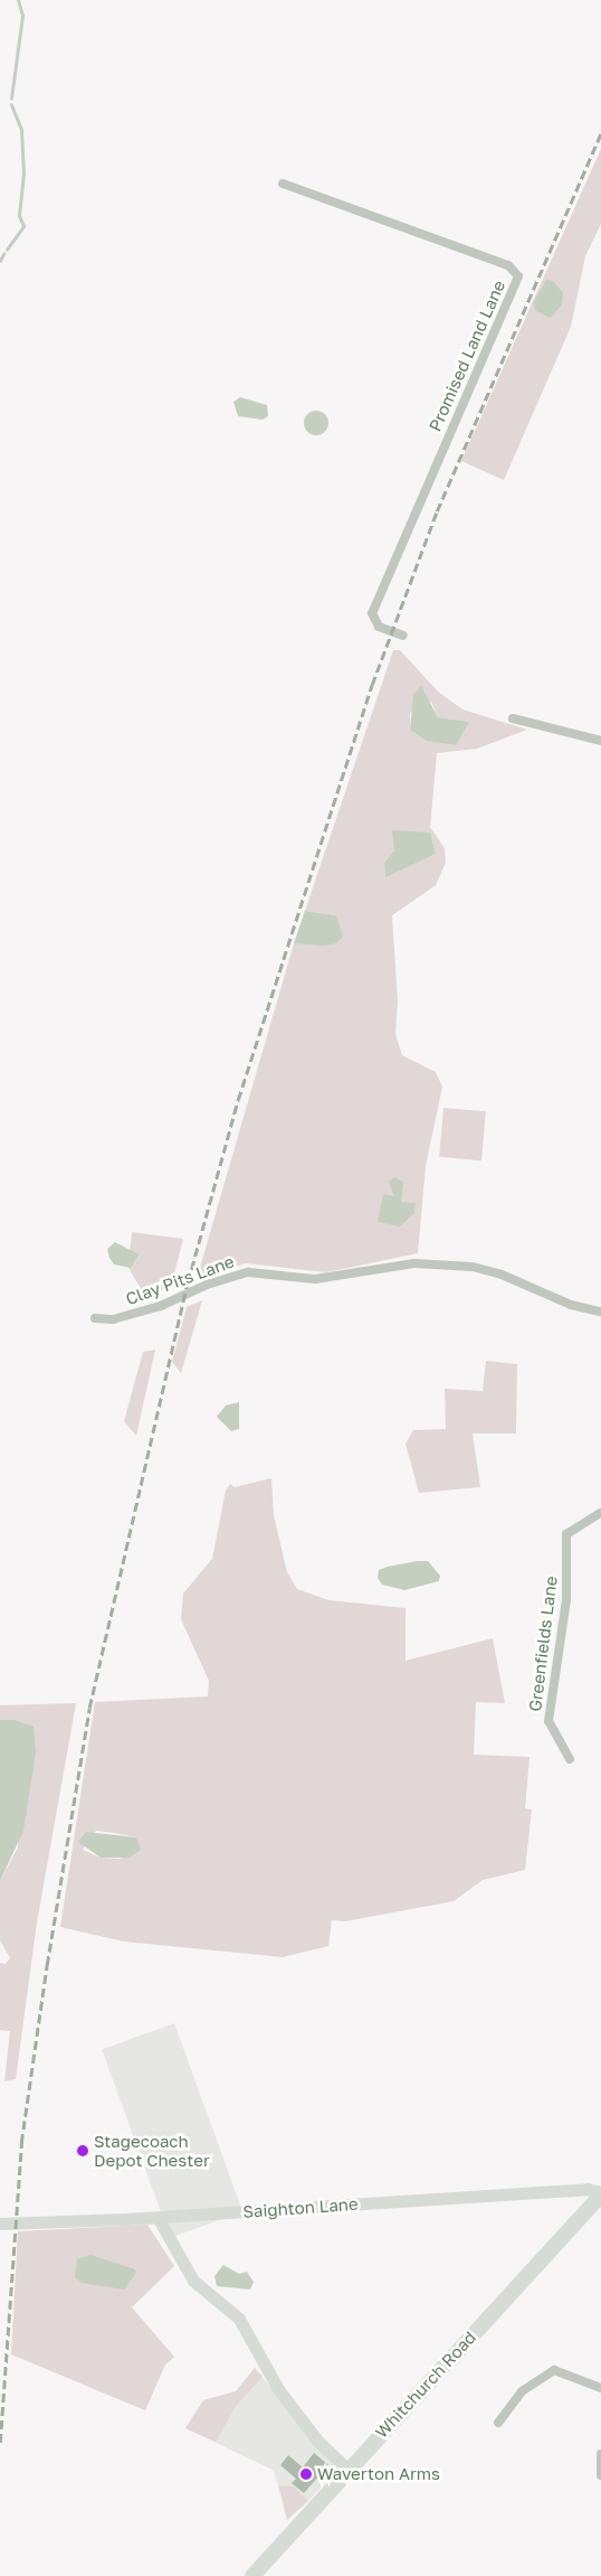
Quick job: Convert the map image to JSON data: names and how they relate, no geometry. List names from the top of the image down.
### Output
{
  "streets": {
    "highway": ["Whitchurch Road"],
    "street": [
      "Promised Land Lane",
      "Clay Pits Lane",
      "Greenfields Lane",
      "Saighton Lane"
    ]
  },
  "crossings": [
    ["Saighton Lane", "Whitchurch Road"]
  ],
  "places": ["Stagecoach Depot Chester", "Waverton Arms"]
}
